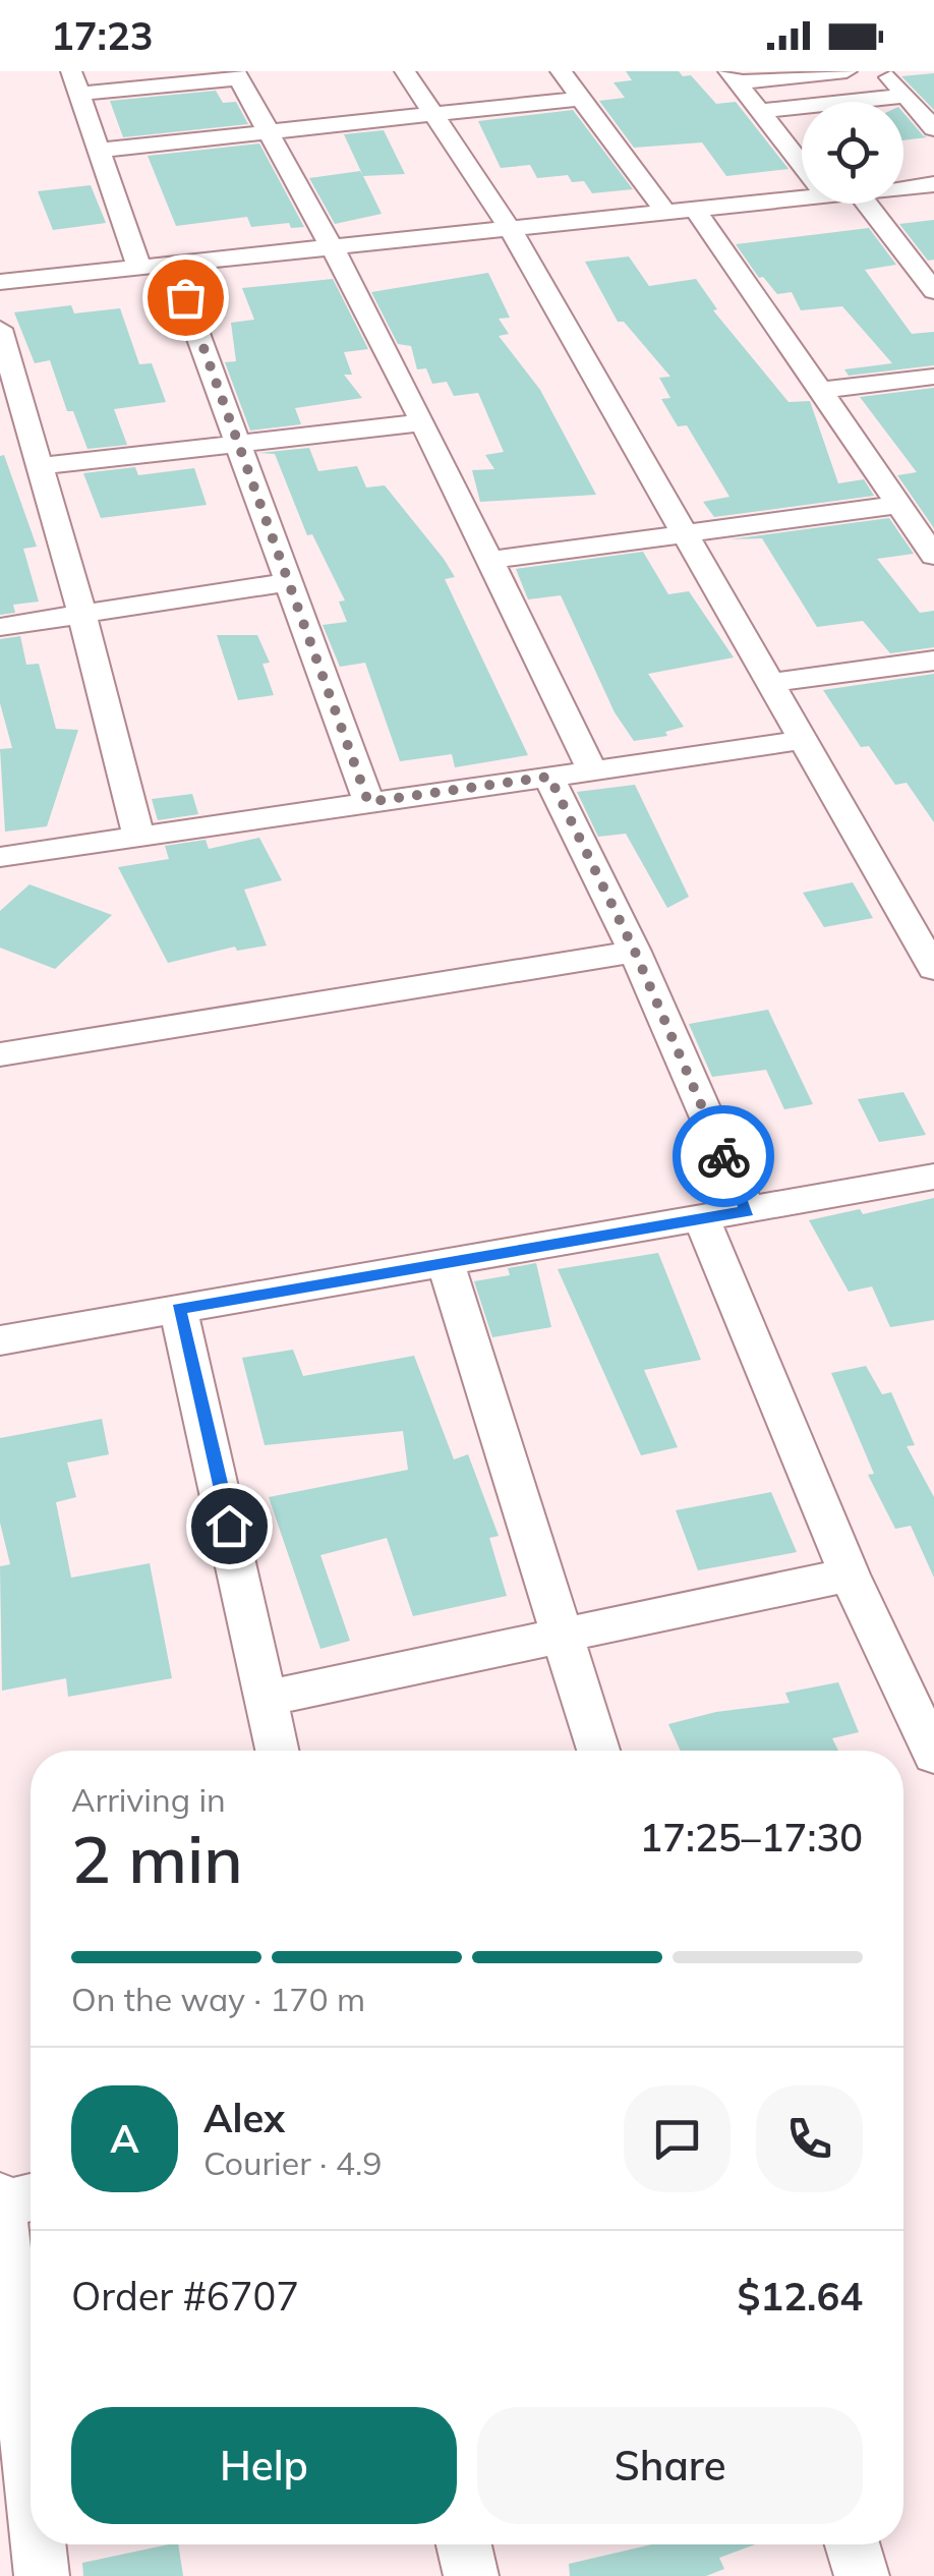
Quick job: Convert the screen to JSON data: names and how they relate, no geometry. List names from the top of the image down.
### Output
{
  "page": {
    "status": "17:23",
    "heading": ["2 min", "Arriving in", "17:25–17:30"],
    "panel": [
      "Alex",
      "Courier · 4.9",
      "Order #6707",
      "$12.64"
    ],
    "bar": "On the way · 170 m",
    "round": "A",
    "buttons": ["Help", "Share"]
  }
}
